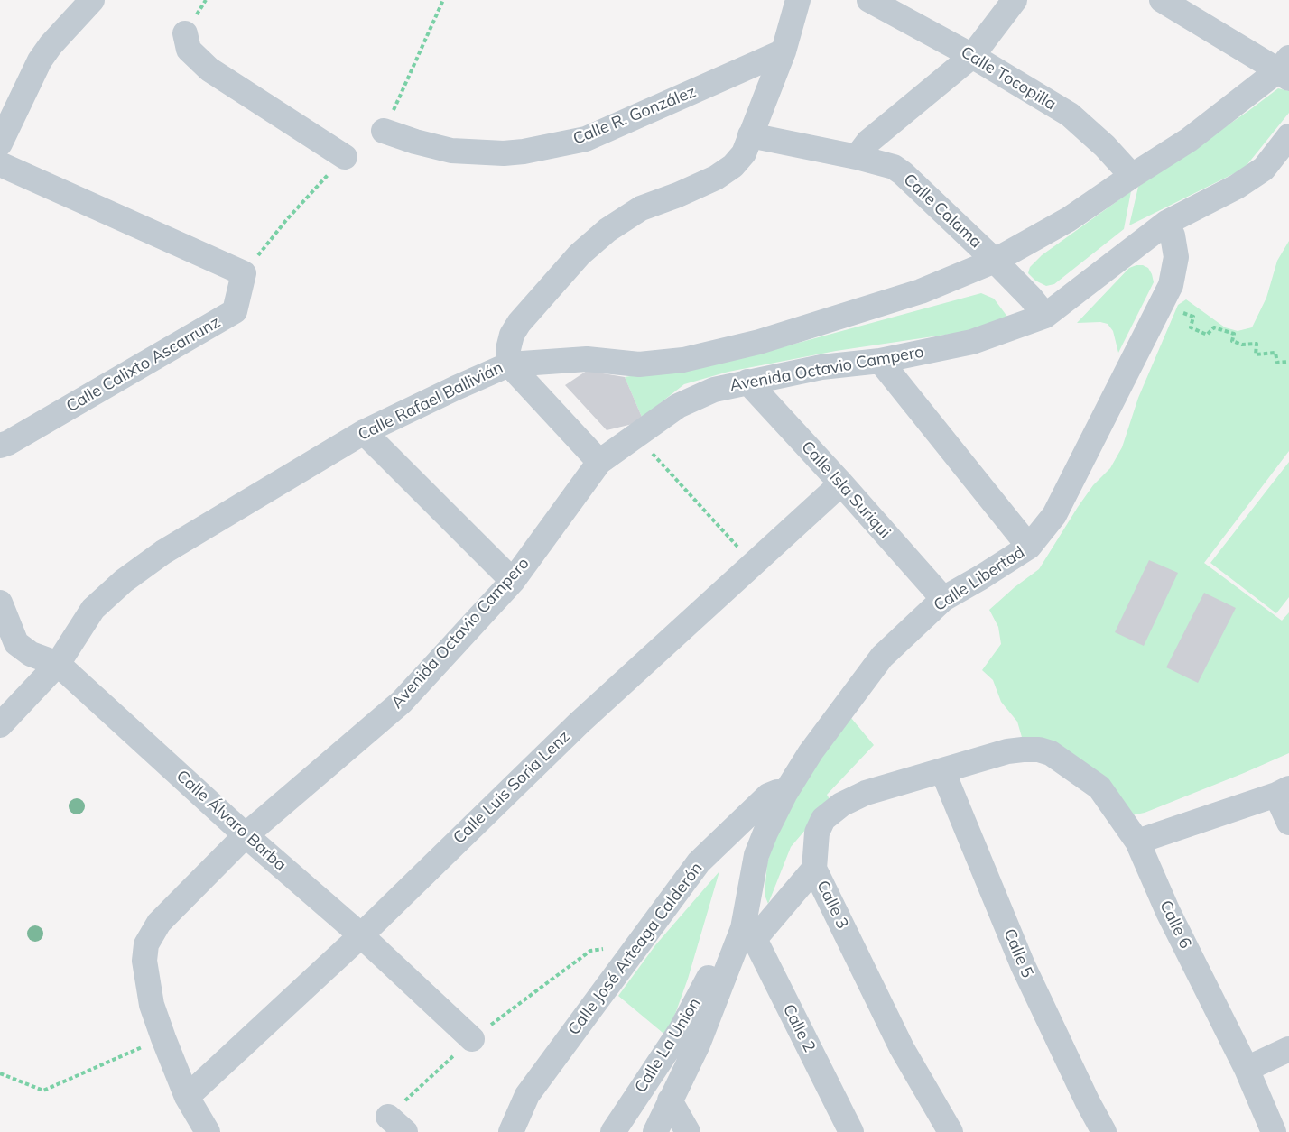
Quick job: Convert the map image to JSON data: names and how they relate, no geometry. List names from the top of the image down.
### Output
{
  "streets": {
    "street": [
      "Calle Tocopilla",
      "Calle R. González",
      "Calle Calama",
      "Calle Calixto Ascarrunz",
      "Avenida Octavio Campero",
      "Calle Rafael Ballivián",
      "Calle Isla Suriqui",
      "Calle Libertad",
      "Calle Luis Soria Lenz",
      "Calle Álvaro Barba",
      "Calle 3",
      "Calle 6",
      "Calle José Arteaga Calderón",
      "Calle 5",
      "Calle 2",
      "Calle La Union"
    ]
  },
  "crossings": [
    ["Calle R. González", "Calle Rafael Ballivián"],
    ["Calle Calama", "Avenida Octavio Campero"],
    ["Calle Calama", "Calle Rafael Ballivián"],
    ["Avenida Octavio Campero", "Calle Isla Suriqui"],
    ["Avenida Octavio Campero", "Calle Libertad"],
    ["Avenida Octavio Campero", "Calle Luis Soria Lenz"],
    ["Avenida Octavio Campero", "Calle Álvaro Barba"],
    ["Calle Rafael Ballivián", "Calle Álvaro Barba"],
    ["Calle Isla Suriqui", "Calle Libertad"],
    ["Calle Isla Suriqui", "Calle Luis Soria Lenz"],
    ["Calle Libertad", "Calle José Arteaga Calderón"],
    ["Calle Luis Soria Lenz", "Calle Álvaro Barba"],
    ["Calle 3", "Calle 6"],
    ["Calle 3", "Calle 5"]
  ]
}
